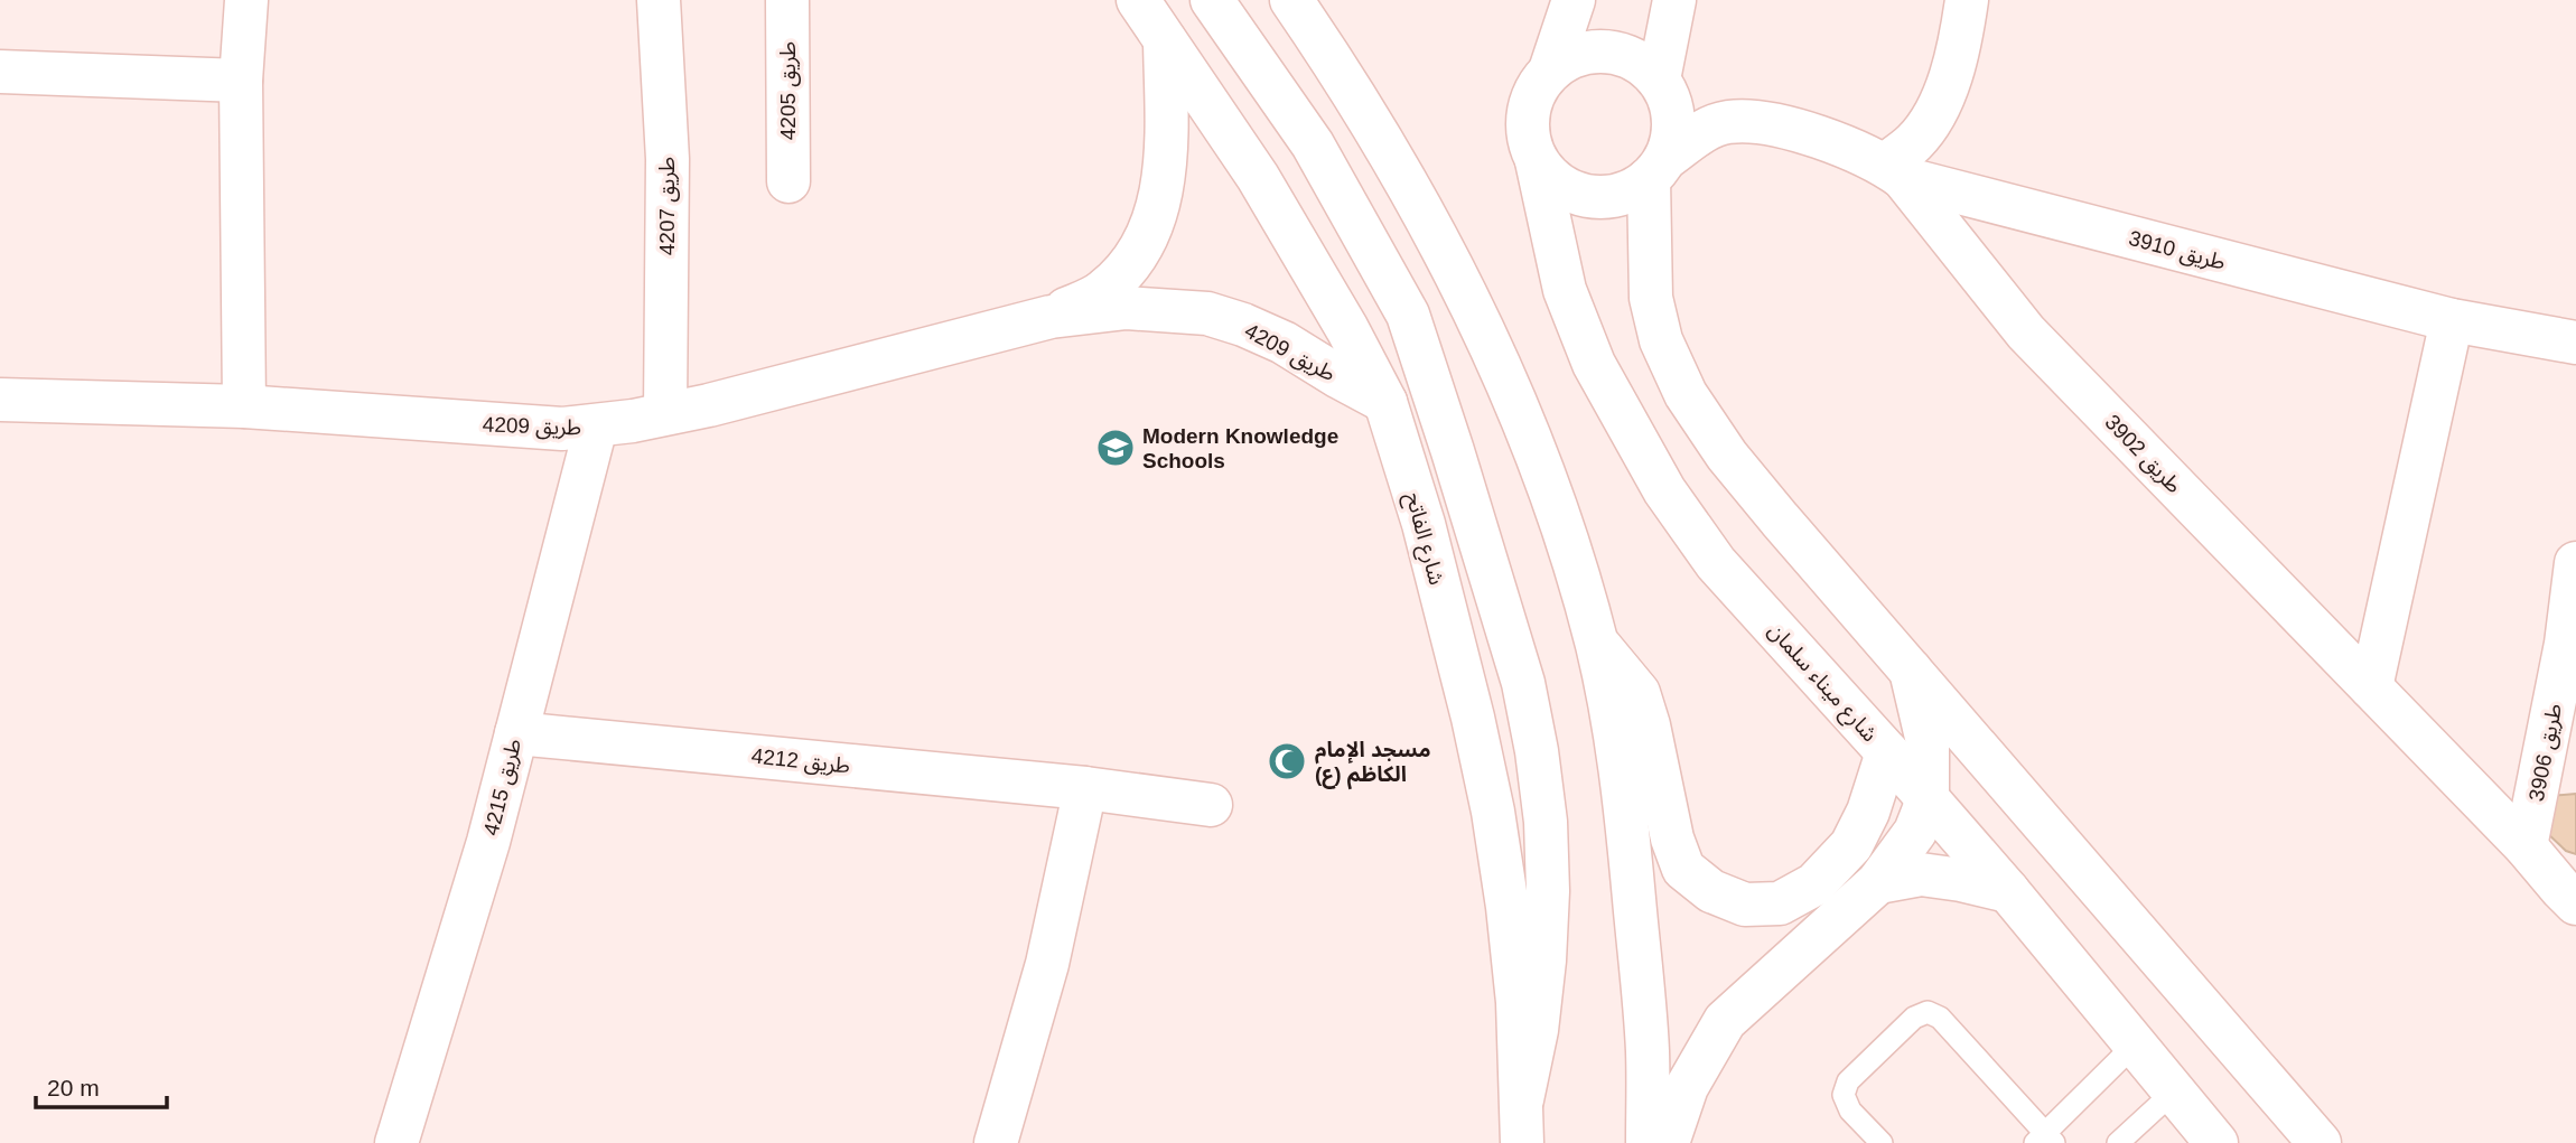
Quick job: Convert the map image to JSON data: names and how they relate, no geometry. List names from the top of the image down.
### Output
{
  "streets": {
    "main road": [
      "طريق 4205",
      "طريق 4207",
      "طريق 3910",
      "طريق 4209",
      "طريق 3902",
      "شارع الفاتح",
      "شارع ميناء سلمان",
      "طريق 3906",
      "طريق 4212",
      "طريق 4215"
    ]
  },
  "crossings": [
    ["طريق 4207", "طريق 4209"],
    ["طريق 3910", "طريق 3902"],
    ["طريق 4209", "شارع الفاتح"],
    ["طريق 4209", "طريق 4215"],
    ["طريق 3902", "شارع ميناء سلمان"],
    ["طريق 3902", "طريق 3906"],
    ["طريق 4212", "طريق 4215"]
  ],
  "places": {
    "school or university": ["Modern Knowledge Schools"],
    "mosque": ["مسجد الإمام الكاظم (ع)"]
  },
  "scale_bar": "20 m"
}
